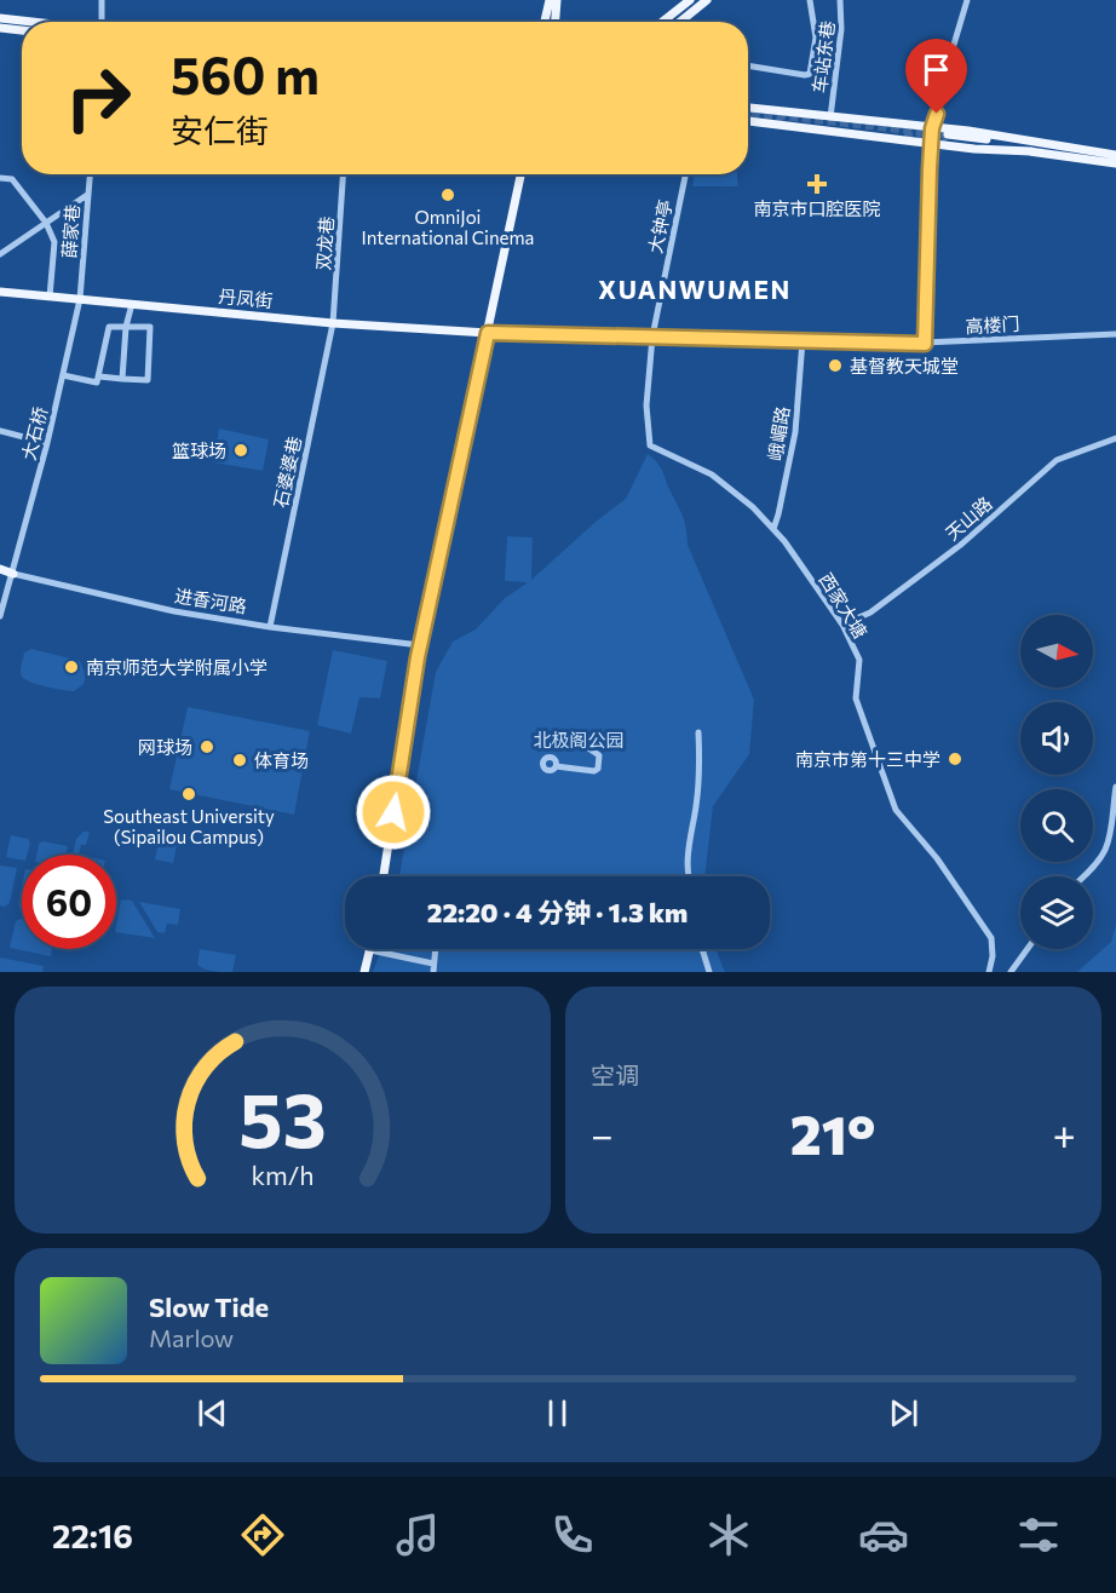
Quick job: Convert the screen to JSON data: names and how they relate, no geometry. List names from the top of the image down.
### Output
{
  "streets": {
    "main road": ["丹凤街", "进香河路"],
    "street": [
      "车站东巷",
      "大钟亭",
      "薛家巷",
      "双龙巷",
      "高楼门",
      "大石桥",
      "峨嵋路",
      "石婆婆巷",
      "天山路",
      "西家大塘"
    ]
  },
  "crossings": [
    ["大钟亭", "高楼门"],
    ["大钟亭", "西家大塘"],
    ["薛家巷", "丹凤街"],
    ["薛家巷", "大石桥"],
    ["双龙巷", "丹凤街"],
    ["双龙巷", "石婆婆巷"],
    ["丹凤街", "高楼门"],
    ["丹凤街", "大石桥"],
    ["丹凤街", "石婆婆巷"],
    ["高楼门", "峨嵋路"],
    ["高楼门", "西家大塘"],
    ["大石桥", "进香河路"],
    ["峨嵋路", "西家大塘"],
    ["石婆婆巷", "进香河路"],
    ["天山路", "西家大塘"]
  ],
  "districts": ["XUANWUMEN"],
  "parks": ["北极阁公园"],
  "places": {
    "health": ["南京市口腔医院"],
    "other": [
      "OmniJoi International Cinema",
      "基督教天城堂",
      "篮球场",
      "南京师范大学附属小学",
      "网球场",
      "南京市第十三中学",
      "体育场",
      "Southeast University (Sipailou Campus)"
    ]
  },
  "north": "right",
  "page": {
    "turn": ["560 m", "安仁街"],
    "limit": "60",
    "trip": "22:20 · 4 分钟 · 1.3 km",
    "tile": "空调",
    "heat": ["−", "21°", "+"],
    "song": ["Slow Tide", "Marlow"],
    "tabs": "22:16",
    "gauge": ["53", "km/h"]
  }
}
